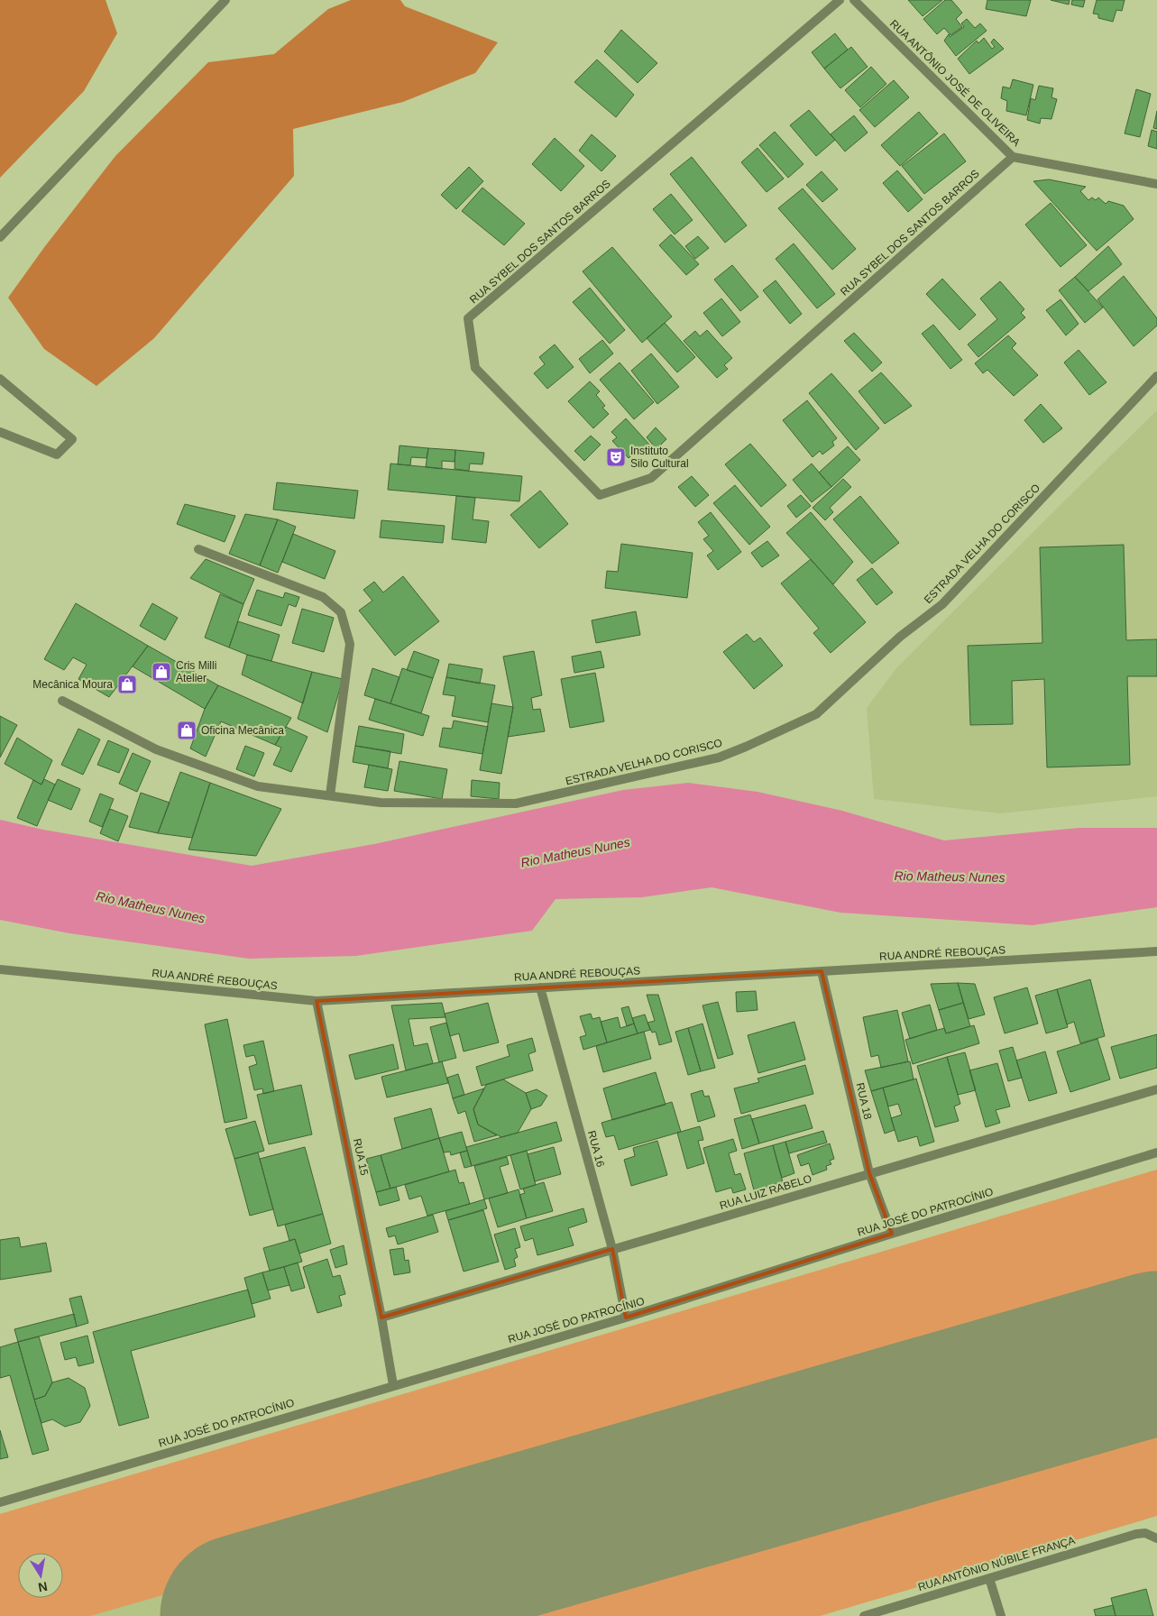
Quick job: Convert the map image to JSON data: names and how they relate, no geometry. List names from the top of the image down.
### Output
{
  "streets": {
    "street": [
      "RUA ANTÔNIO JOSÉ DE OLIVEIRA",
      "RUA SYBEL DOS SANTOS BARROS",
      "ESTRADA VELHA DO CORISCO",
      "RUA ANDRÉ REBOUÇAS",
      "RUA 18",
      "RUA 16",
      "RUA 15",
      "RUA LUIZ RABELO",
      "RUA JOSÉ DO PATROCÍNIO",
      "RUA ANTÔNIO NÚBILE FRANÇA"
    ]
  },
  "crossings": [
    ["RUA ANTÔNIO JOSÉ DE OLIVEIRA", "RUA SYBEL DOS SANTOS BARROS"],
    ["RUA ANDRÉ REBOUÇAS", "RUA 18"],
    ["RUA ANDRÉ REBOUÇAS", "RUA 16"],
    ["RUA ANDRÉ REBOUÇAS", "RUA 15"],
    ["RUA 18", "RUA LUIZ RABELO"],
    ["RUA 18", "RUA JOSÉ DO PATROCÍNIO"],
    ["RUA 16", "RUA LUIZ RABELO"],
    ["RUA 16", "RUA JOSÉ DO PATROCÍNIO"],
    ["RUA 15", "RUA LUIZ RABELO"],
    ["RUA 15", "RUA JOSÉ DO PATROCÍNIO"]
  ],
  "water": ["Rio Matheus Nunes"],
  "places": {
    "theatre": ["Instituto Silo Cultural"],
    "shop": ["Cris Milli Atelier", "Mecânica Moura", "Oficina Mecânica"]
  },
  "north": "bottom"
}
